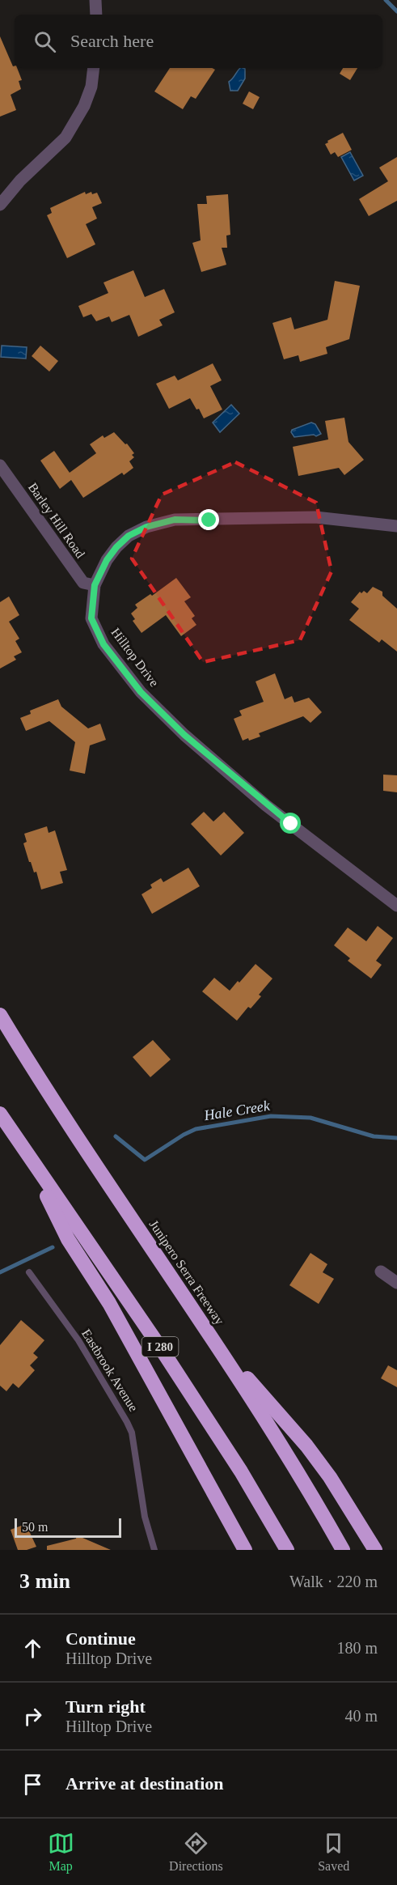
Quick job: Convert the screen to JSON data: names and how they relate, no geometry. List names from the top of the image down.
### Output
{
  "streets": {
    "highway": ["Junipero Serra Freeway", "I 280"],
    "street": ["Barley Hill Road", "Hilltop Drive"],
    "lane": ["Eastbrook Avenue"]
  },
  "crossings": [
    ["Barley Hill Road", "Hilltop Drive"]
  ],
  "water": ["Hale Creek"],
  "scale_bar": "50 m",
  "page": {
    "search": "Search here",
    "scale": "50 m",
    "heading": ["3 min", "Walk · 220 m"],
    "list": [
      ["Continue", "Hilltop Drive", "180 m"],
      ["Turn right", "Hilltop Drive", "40 m"],
      "Arrive at destination"
    ],
    "nav": ["Map", "Directions", "Saved"]
  }
}
